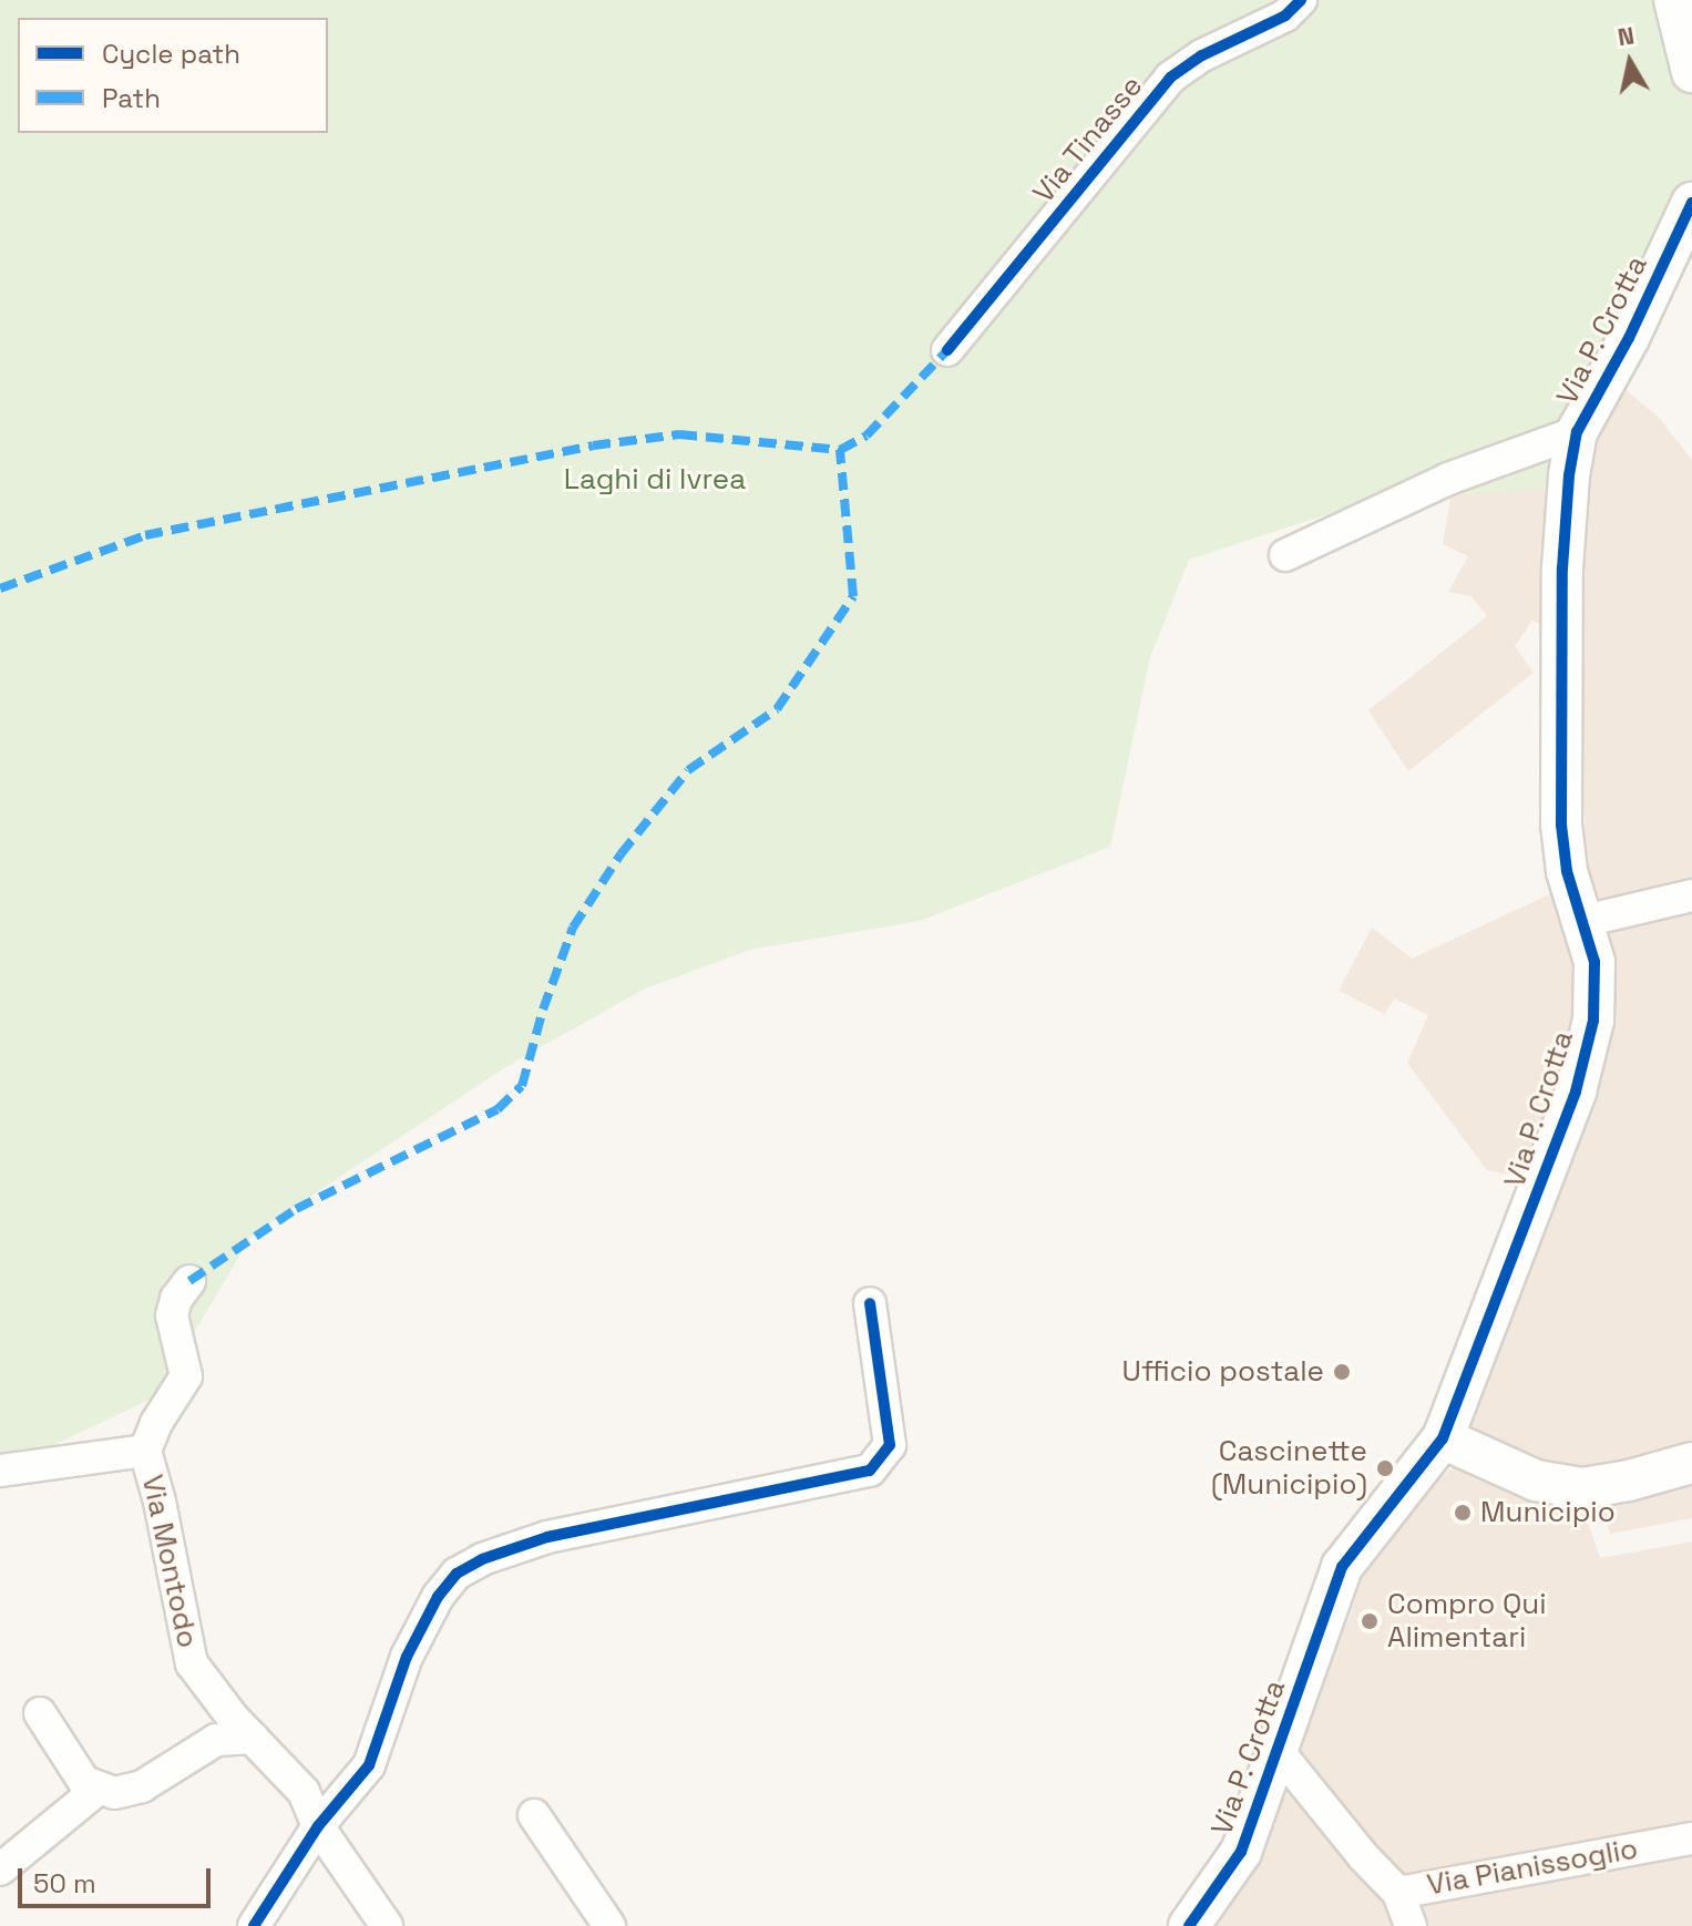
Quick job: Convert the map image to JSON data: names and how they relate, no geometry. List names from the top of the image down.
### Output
{
  "streets": {
    "street": [
      "Via Tinasse",
      "Via P. Crotta",
      "Via Montodo",
      "Via Pianissoglio"
    ]
  },
  "crossings": [
    ["Via P. Crotta", "Via Pianissoglio"]
  ],
  "parks": ["Laghi di Ivrea"],
  "places": [
    "Ufficio postale",
    "Cascinette (Municipio)",
    "Municipio",
    "Compro Qui Alimentari"
  ],
  "legend": ["Cycle path", "Path"],
  "scale_bar": "50 m",
  "north": "top"
}
